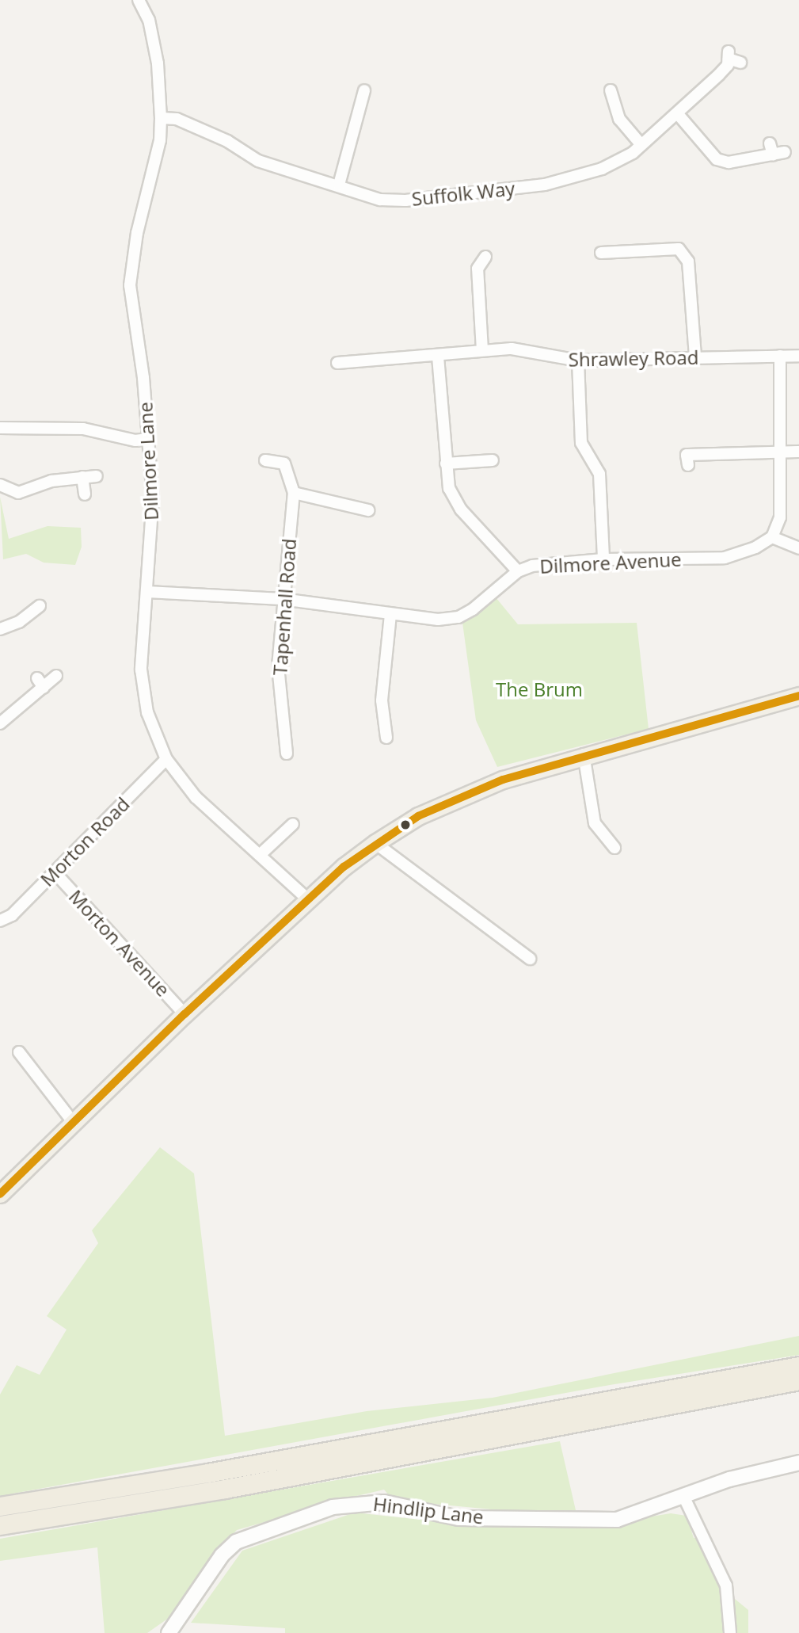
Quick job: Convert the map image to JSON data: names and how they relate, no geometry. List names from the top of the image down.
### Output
{
  "streets": {
    "street": [
      "Suffolk Way",
      "Shrawley Road",
      "Dilmore Lane",
      "Dilmore Avenue",
      "Tapenhall Road",
      "Morton Road",
      "Morton Avenue",
      "Hindlip Lane"
    ]
  },
  "crossings": [
    ["Suffolk Way", "Dilmore Lane"],
    ["Dilmore Lane", "Dilmore Avenue"],
    ["Dilmore Lane", "Morton Road"],
    ["Dilmore Avenue", "Tapenhall Road"],
    ["Morton Road", "Morton Avenue"]
  ],
  "parks": ["The Brum"]
}
